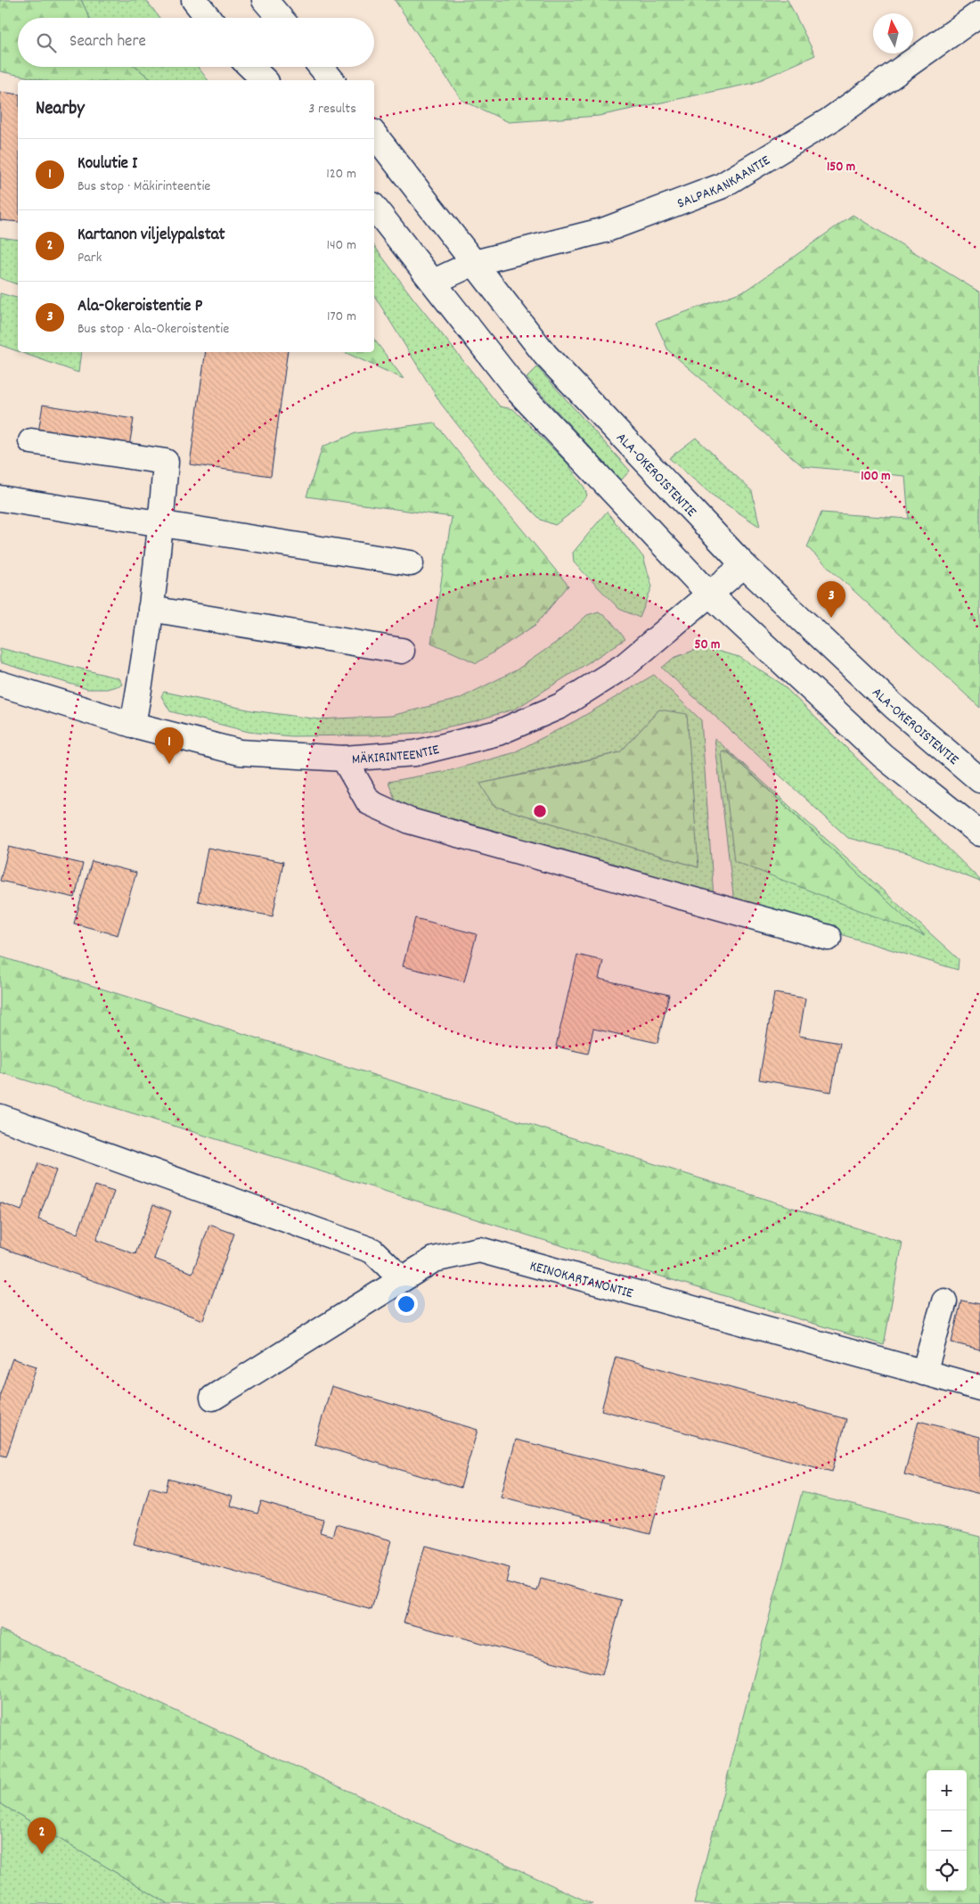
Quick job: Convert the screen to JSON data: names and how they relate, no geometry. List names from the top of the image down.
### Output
{
  "streets": {
    "street": [
      "SALPAKANKAANTIE",
      "ALA-OKEROISTENTIE",
      "MÄKIRINTEENTIE",
      "KEINOKARTANONTIE"
    ]
  },
  "crossings": [
    ["SALPAKANKAANTIE", "ALA-OKEROISTENTIE"],
    ["ALA-OKEROISTENTIE", "MÄKIRINTEENTIE"]
  ],
  "north": "top",
  "page": {
    "search": "Search here",
    "heading": ["Nearby", "3 results"],
    "list": [
      {
        "mark": "1",
        "name": "Koulutie I",
        "note": "Bus stop · Mäkirinteentie",
        "value": "120 m"
      },
      {
        "mark": "2",
        "name": "Kartanon viljelypalstat",
        "note": "Park",
        "value": "140 m"
      },
      {
        "mark": "3",
        "name": "Ala-Okeroistentie P",
        "note": "Bus stop · Ala-Okeroistentie",
        "value": "170 m"
      }
    ],
    "pins": ["3", "1", "2"],
    "map_buttons": ["+", "−"]
  },
  "rings": ["150 m", "100 m", "50 m"]
}
